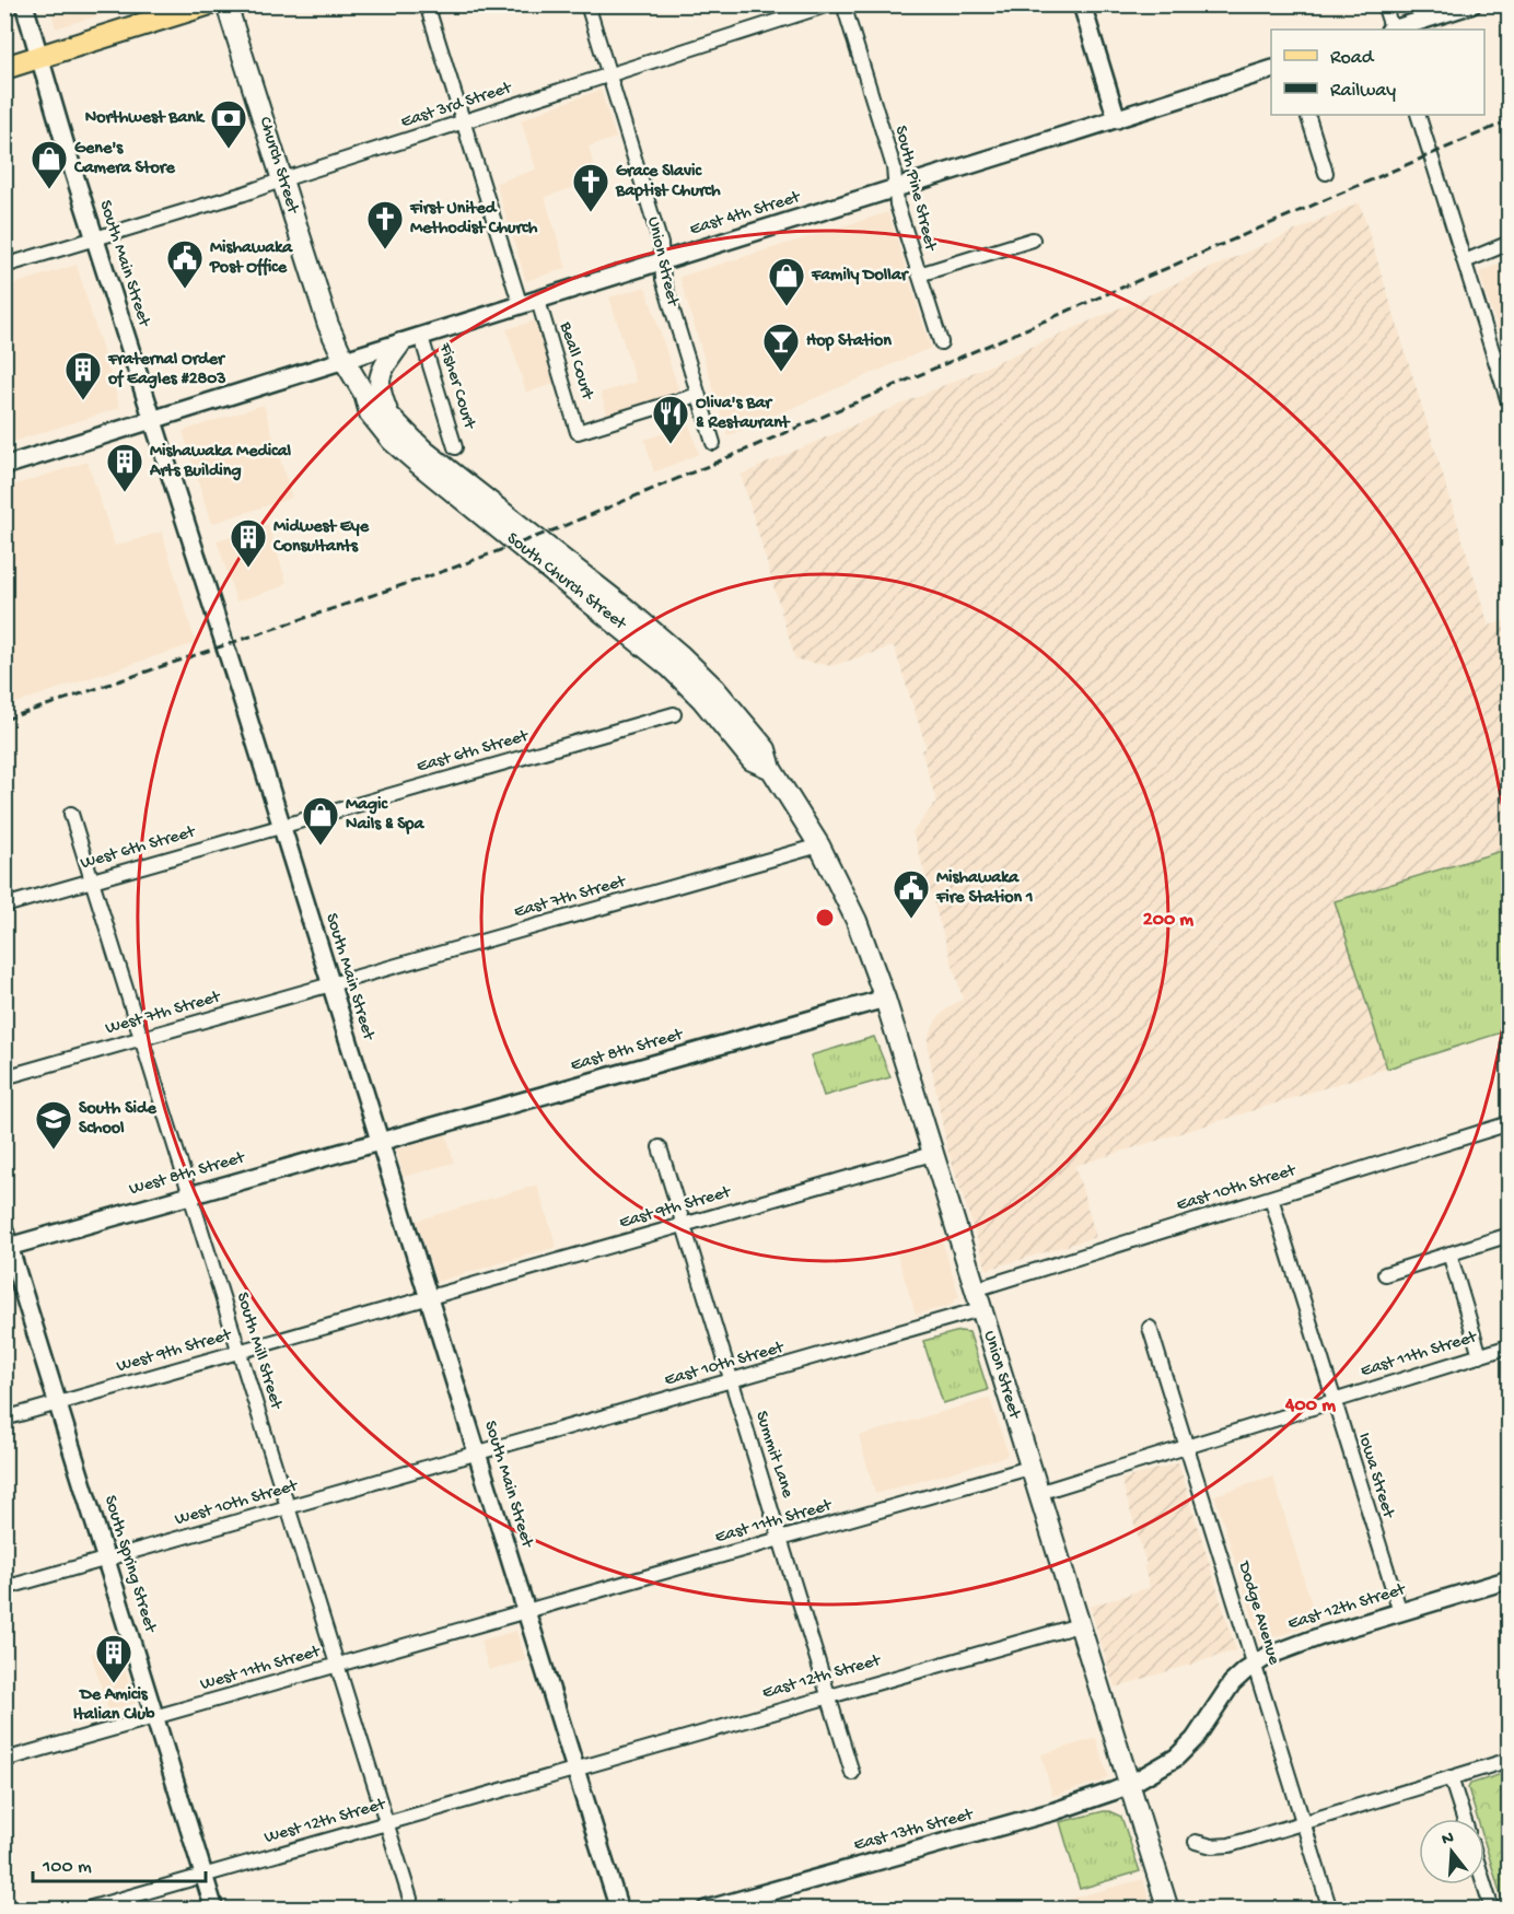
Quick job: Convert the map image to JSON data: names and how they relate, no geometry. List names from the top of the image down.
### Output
{
  "streets": {
    "main road": ["Church Street", "Union Street", "South Church Street"],
    "street": [
      "East 3rd Street",
      "South Pine Street",
      "East 4th Street",
      "South Main Street",
      "Beall Court",
      "Fisher Court",
      "East 6th Street",
      "West 6th Street",
      "East 7th Street",
      "West 7th Street",
      "East 8th Street",
      "West 8th Street",
      "East 10th Street",
      "East 9th Street",
      "South Mill Street",
      "West 9th Street",
      "East 11th Street",
      "Summit Lane",
      "Iowa Street",
      "West 10th Street",
      "South Spring Street",
      "East 12th Street",
      "Dodge Avenue",
      "West 11th Street",
      "West 12th Street",
      "East 13th Street"
    ]
  },
  "crossings": [
    ["East 3rd Street", "Church Street"],
    ["East 3rd Street", "Union Street"],
    ["East 3rd Street", "South Main Street"],
    ["Church Street", "East 4th Street"],
    ["Church Street", "South Church Street"],
    ["South Pine Street", "East 4th Street"],
    ["East 4th Street", "Union Street"],
    ["East 4th Street", "South Main Street"],
    ["East 4th Street", "Beall Court"],
    ["East 4th Street", "Fisher Court"],
    ["East 4th Street", "South Church Street"],
    ["Union Street", "Beall Court"],
    ["Union Street", "South Church Street"],
    ["Union Street", "East 7th Street"],
    ["Union Street", "East 8th Street"],
    ["Union Street", "East 10th Street"],
    ["Union Street", "East 9th Street"],
    ["Union Street", "East 11th Street"],
    ["Union Street", "East 12th Street"],
    ["Union Street", "East 13th Street"],
    ["South Main Street", "East 6th Street"],
    ["South Main Street", "West 6th Street"],
    ["South Main Street", "East 7th Street"],
    ["South Main Street", "West 7th Street"],
    ["South Main Street", "East 8th Street"],
    ["South Main Street", "West 8th Street"],
    ["South Main Street", "East 10th Street"],
    ["South Main Street", "East 9th Street"],
    ["South Main Street", "West 9th Street"],
    ["South Main Street", "East 11th Street"],
    ["South Main Street", "West 10th Street"],
    ["South Main Street", "East 12th Street"],
    ["South Main Street", "West 11th Street"],
    ["South Main Street", "West 12th Street"],
    ["South Church Street", "East 7th Street"],
    ["East 6th Street", "West 6th Street"],
    ["West 6th Street", "South Mill Street"],
    ["East 7th Street", "West 7th Street"],
    ["West 7th Street", "South Mill Street"],
    ["East 8th Street", "West 8th Street"],
    ["West 8th Street", "South Mill Street"],
    ["West 8th Street", "South Spring Street"],
    ["East 10th Street", "Summit Lane"],
    ["East 10th Street", "Iowa Street"],
    ["East 10th Street", "West 10th Street"],
    ["East 9th Street", "West 9th Street"],
    ["East 9th Street", "Summit Lane"],
    ["South Mill Street", "West 9th Street"],
    ["South Mill Street", "West 10th Street"],
    ["South Mill Street", "West 11th Street"],
    ["South Mill Street", "West 12th Street"],
    ["West 9th Street", "South Spring Street"],
    ["East 11th Street", "Summit Lane"],
    ["East 11th Street", "Iowa Street"],
    ["East 11th Street", "Dodge Avenue"],
    ["East 11th Street", "West 11th Street"],
    ["Summit Lane", "East 12th Street"],
    ["Iowa Street", "East 12th Street"],
    ["West 10th Street", "South Spring Street"],
    ["South Spring Street", "West 11th Street"],
    ["South Spring Street", "West 12th Street"],
    ["East 12th Street", "Dodge Avenue"],
    ["East 12th Street", "West 12th Street"],
    ["East 12th Street", "East 13th Street"]
  ],
  "places": {
    "bank": ["Northwest Bank"],
    "shop": ["Gene's Camera Store", "Family Dollar", "Magic Nails & Spa"],
    "church": ["Grace Slavic Baptist Church", "First United Methodist Church"],
    "public building": ["Mishawaka Post Office", "Mishawaka Fire Station 1"],
    "bar": ["Hop Station"],
    "building": [
      "Fraternal Order of Eagles #2803",
      "Mishawaka Medical Arts Building",
      "Midwest Eye Consultants",
      "De Amicis Italian Club"
    ],
    "restaurant": ["Oliva's Bar & Restaurant"],
    "school or university": ["South Side School"]
  },
  "legend": ["Road", "Railway"],
  "scale_bar": "100 m",
  "north": "top",
  "rings": ["200 m", "400 m"]
}
